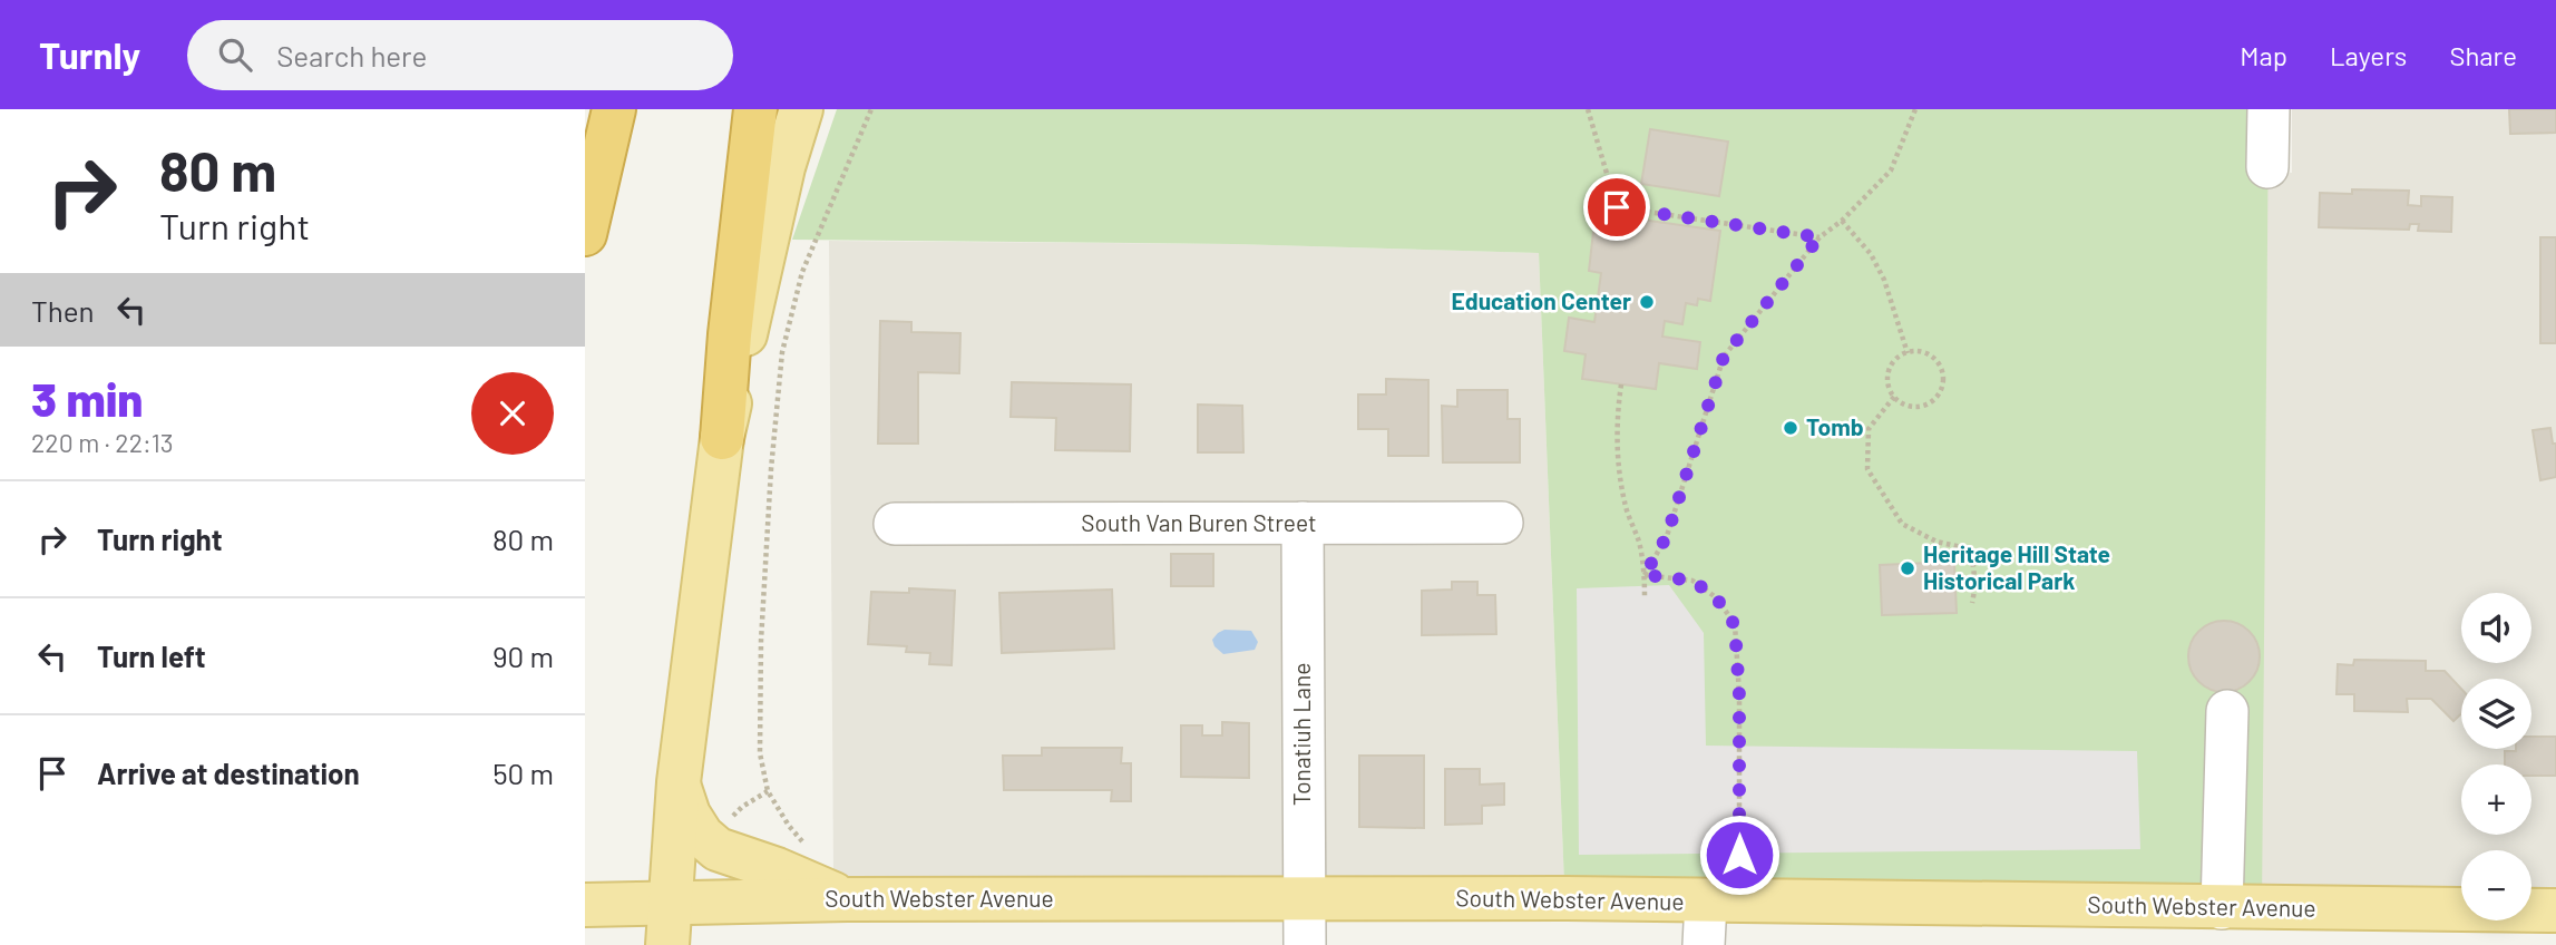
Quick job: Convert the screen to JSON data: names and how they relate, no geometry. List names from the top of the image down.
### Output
{
  "streets": {
    "main road": ["South Webster Avenue"],
    "street": ["South Van Buren Street", "Tonatiuh Lane"]
  },
  "crossings": [
    ["South Van Buren Street", "Tonatiuh Lane"],
    ["Tonatiuh Lane", "South Webster Avenue"]
  ],
  "places": ["Education Center", "Tomb", "Heritage Hill State Historical Park"],
  "page": {
    "header": "Turnly",
    "search": "Search here",
    "nav": ["Map", "Layers", "Share"],
    "turn": ["80 m", "Turn right"],
    "then": "Then",
    "heading": ["3 min", "220 m · 22:13"],
    "list": [
      {
        "name": "Turn right",
        "value": "80 m"
      },
      {
        "name": "Turn left",
        "value": "90 m"
      },
      {
        "name": "Arrive at destination",
        "value": "50 m"
      }
    ],
    "map_buttons": ["+", "−"]
  }
}
